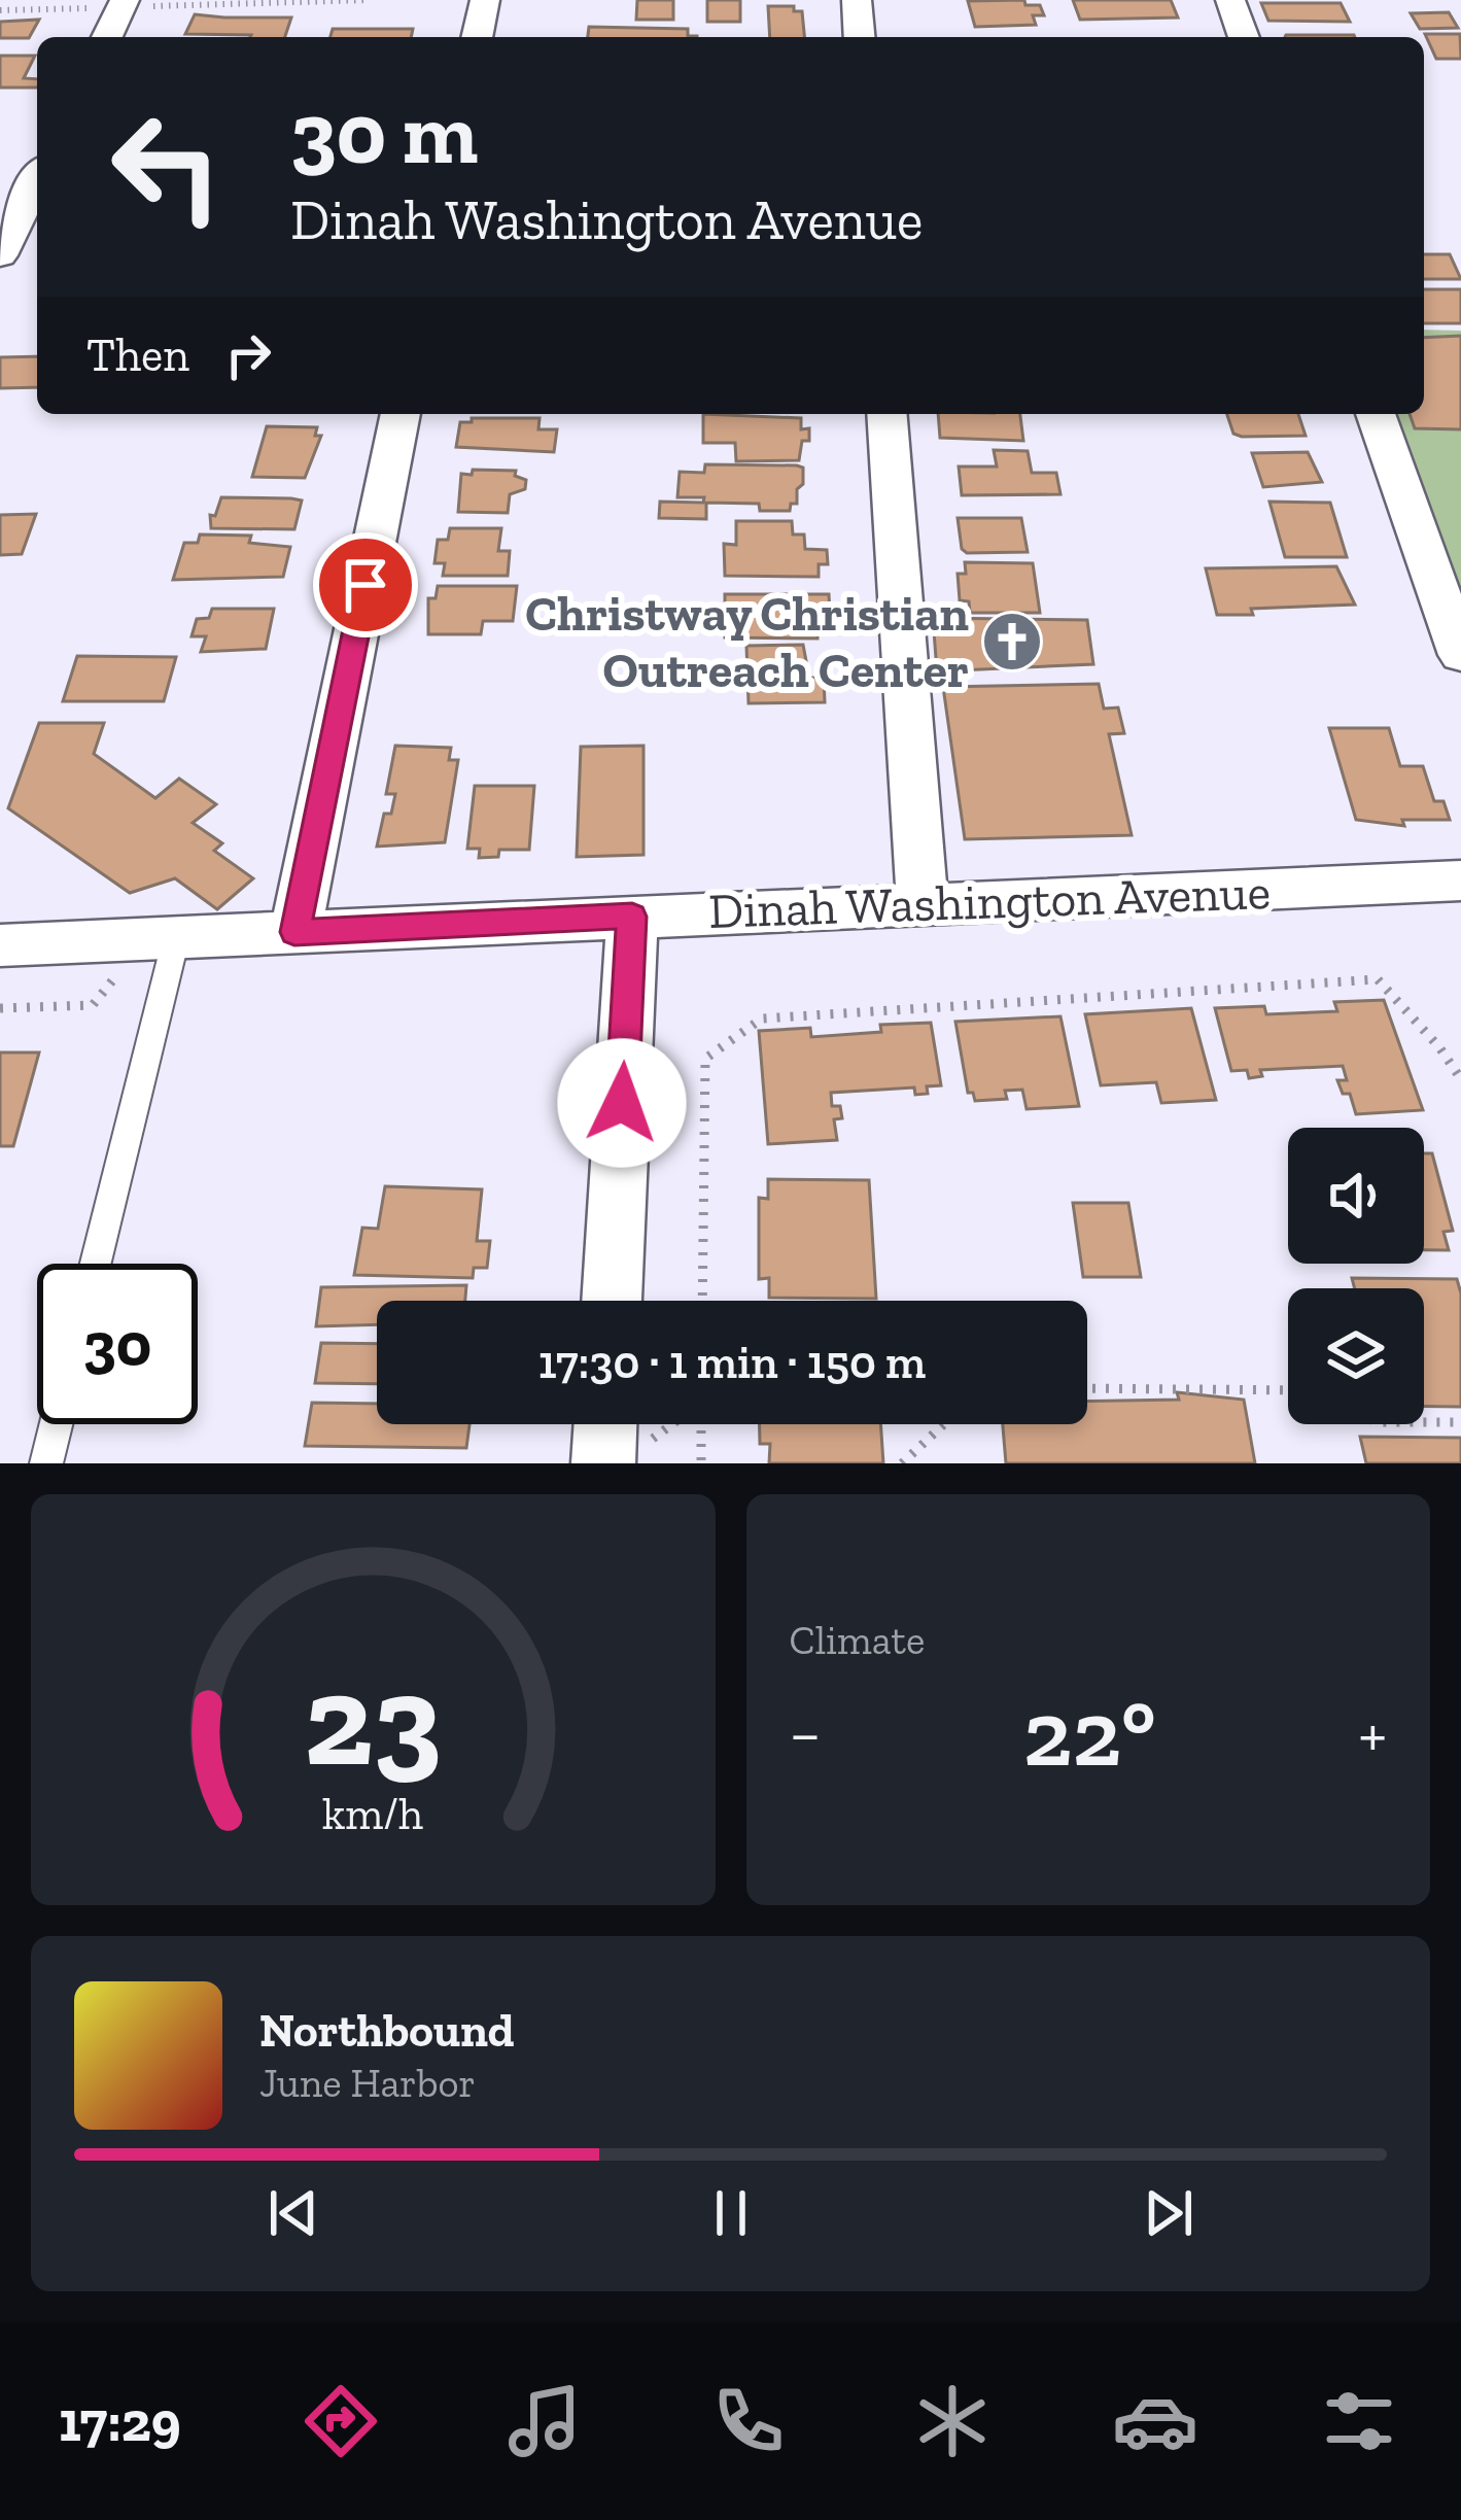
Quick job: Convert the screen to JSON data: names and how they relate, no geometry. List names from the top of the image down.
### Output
{
  "streets": {
    "street": ["Dinah Washington Avenue"]
  },
  "places": {
    "church": ["Christway Christian Outreach Center"]
  },
  "page": {
    "turn": ["30 m", "Dinah Washington Avenue"],
    "then": "Then",
    "limit": "30",
    "trip": "17:30 · 1 min · 150 m",
    "tile": "Climate",
    "heat": ["−", "22°", "+"],
    "song": ["Northbound", "June Harbor"],
    "tabs": "17:29",
    "gauge": ["23", "km/h"]
  }
}
